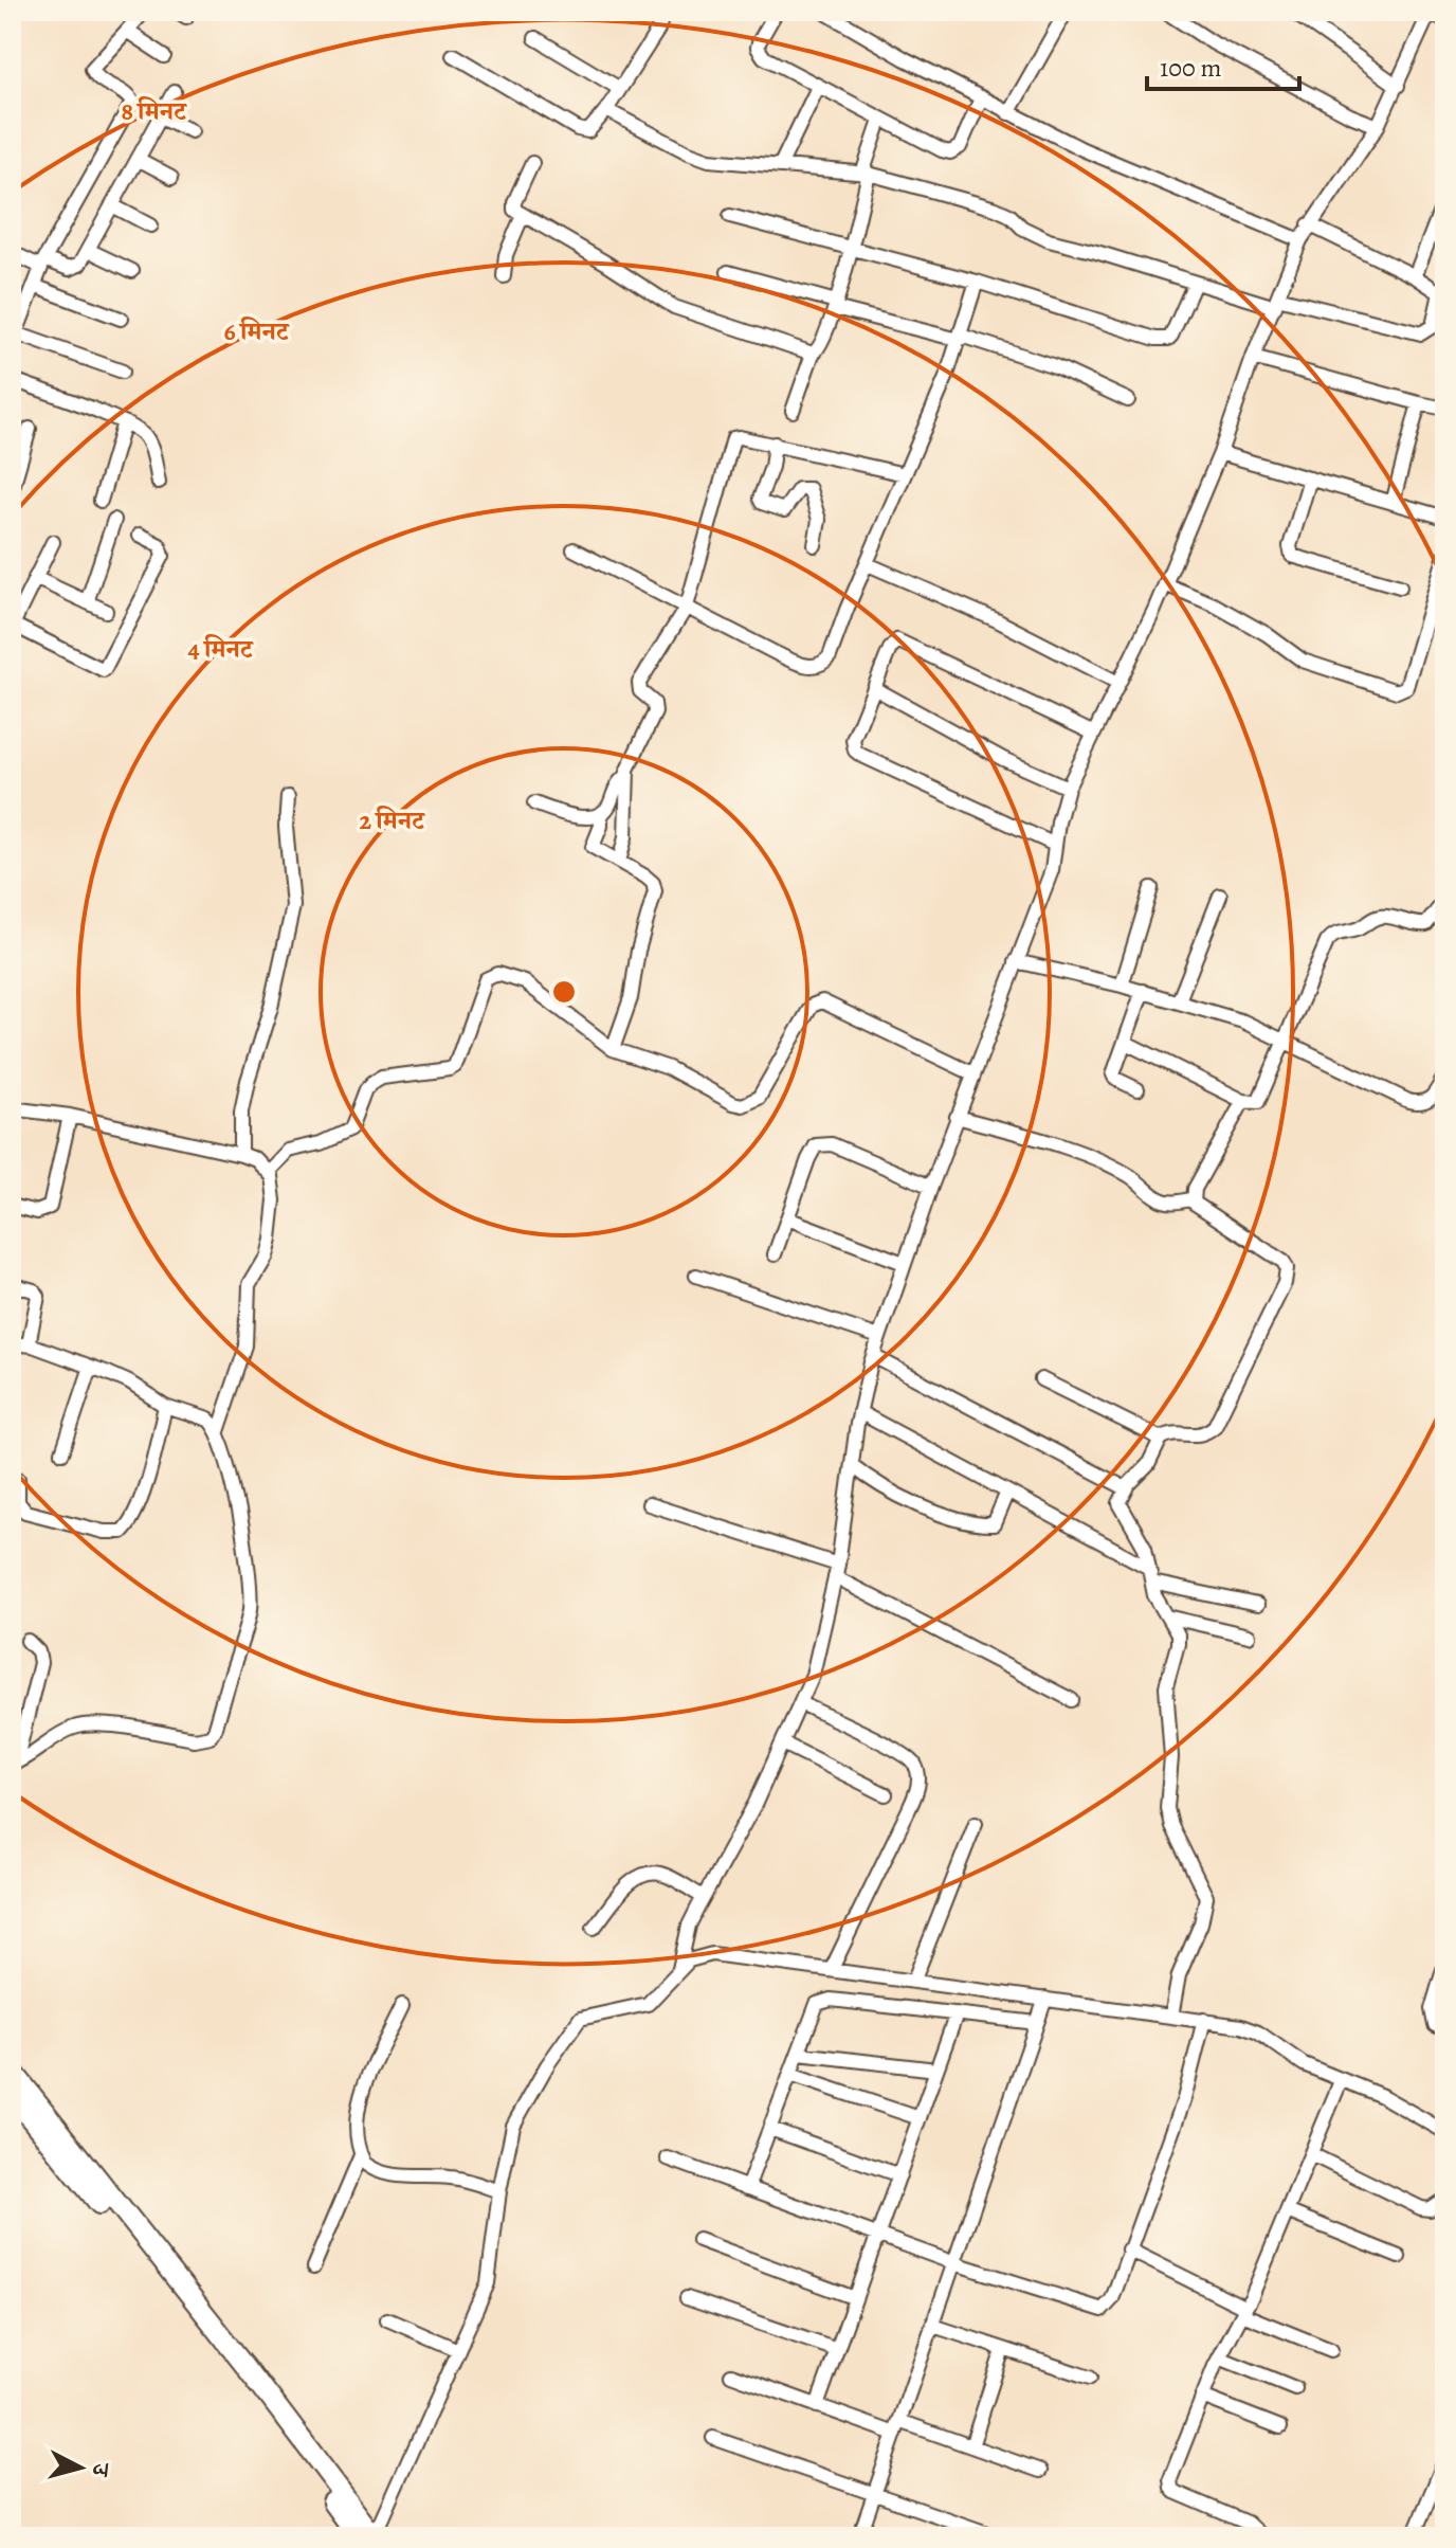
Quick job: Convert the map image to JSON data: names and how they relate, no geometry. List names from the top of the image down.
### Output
{
  "scale_bar": "100 m",
  "north": "right",
  "rings": [
    "8 मिनट",
    "6 मिनट",
    "4 मिनट",
    "2 मिनट"
  ]
}
